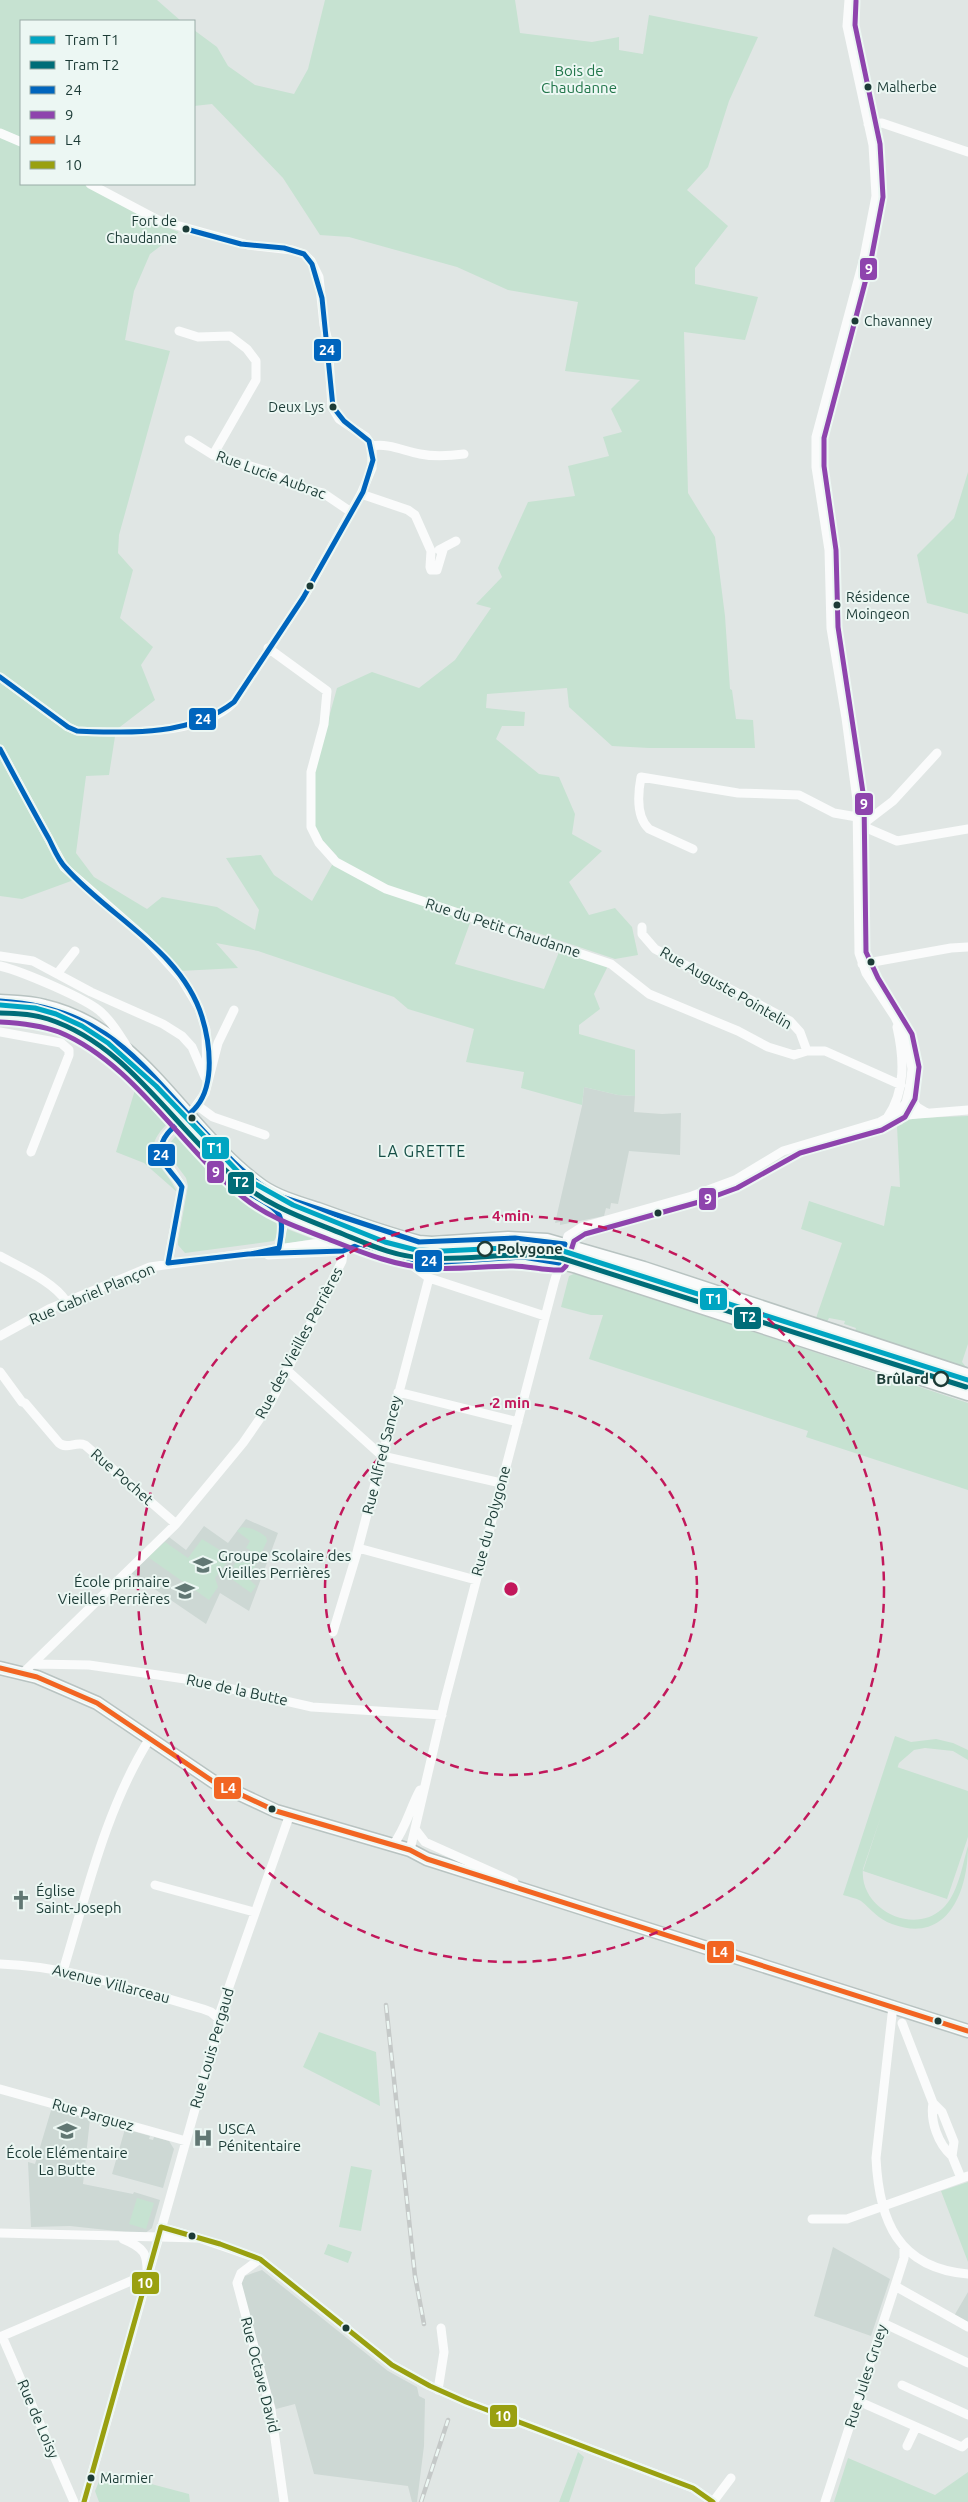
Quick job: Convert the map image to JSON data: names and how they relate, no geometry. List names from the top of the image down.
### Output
{
  "streets": {
    "street": [
      "Rue Lucie Aubrac",
      "Rue du Petit Chaudanne",
      "Rue Auguste Pointelin",
      "Rue Gabriel Plançon",
      "Rue des Vieilles Perrières",
      "Rue Alfred Sancey",
      "Rue Pochet",
      "Rue du Polygone",
      "Rue de la Butte",
      "Avenue Villarceau",
      "Rue Louis Pergaud",
      "Rue Parguez",
      "Rue Octave David",
      "Rue Jules Gruey",
      "Rue de Loisy"
    ]
  },
  "crossings": [
    ["Rue du Petit Chaudanne", "Rue Auguste Pointelin"],
    ["Rue Gabriel Plançon", "Rue des Vieilles Perrières"],
    ["Rue des Vieilles Perrières", "Rue Pochet"],
    ["Rue des Vieilles Perrières", "Rue de la Butte"],
    ["Rue du Polygone", "Rue de la Butte"],
    ["Avenue Villarceau", "Rue Louis Pergaud"],
    ["Rue Louis Pergaud", "Rue Parguez"]
  ],
  "districts": ["LA GRETTE"],
  "parks": ["Bois de Chaudanne"],
  "places": {
    "other": [
      "Malherbe",
      "Fort de Chaudanne",
      "Chavanney",
      "Deux Lys",
      "Résidence Moingeon",
      "Polygone",
      "Brûlard",
      "Marmier"
    ],
    "school or university": ["Groupe Scolaire des Vieilles Perrières", "École primaire Vieilles Perrières", "École Elémentaire La Butte"],
    "church": ["Église Saint-Joseph"],
    "hospital": ["USCA Pénitentaire"]
  },
  "lines": [
    "transit line 9",
    "transit line 24",
    "tram line T1",
    "tram line T2",
    "transit line L4",
    "transit line 10"
  ],
  "legend": [
    "Tram T1",
    "Tram T2",
    "24",
    "9",
    "L4",
    "10"
  ],
  "rings": ["4 min", "2 min"]
}
